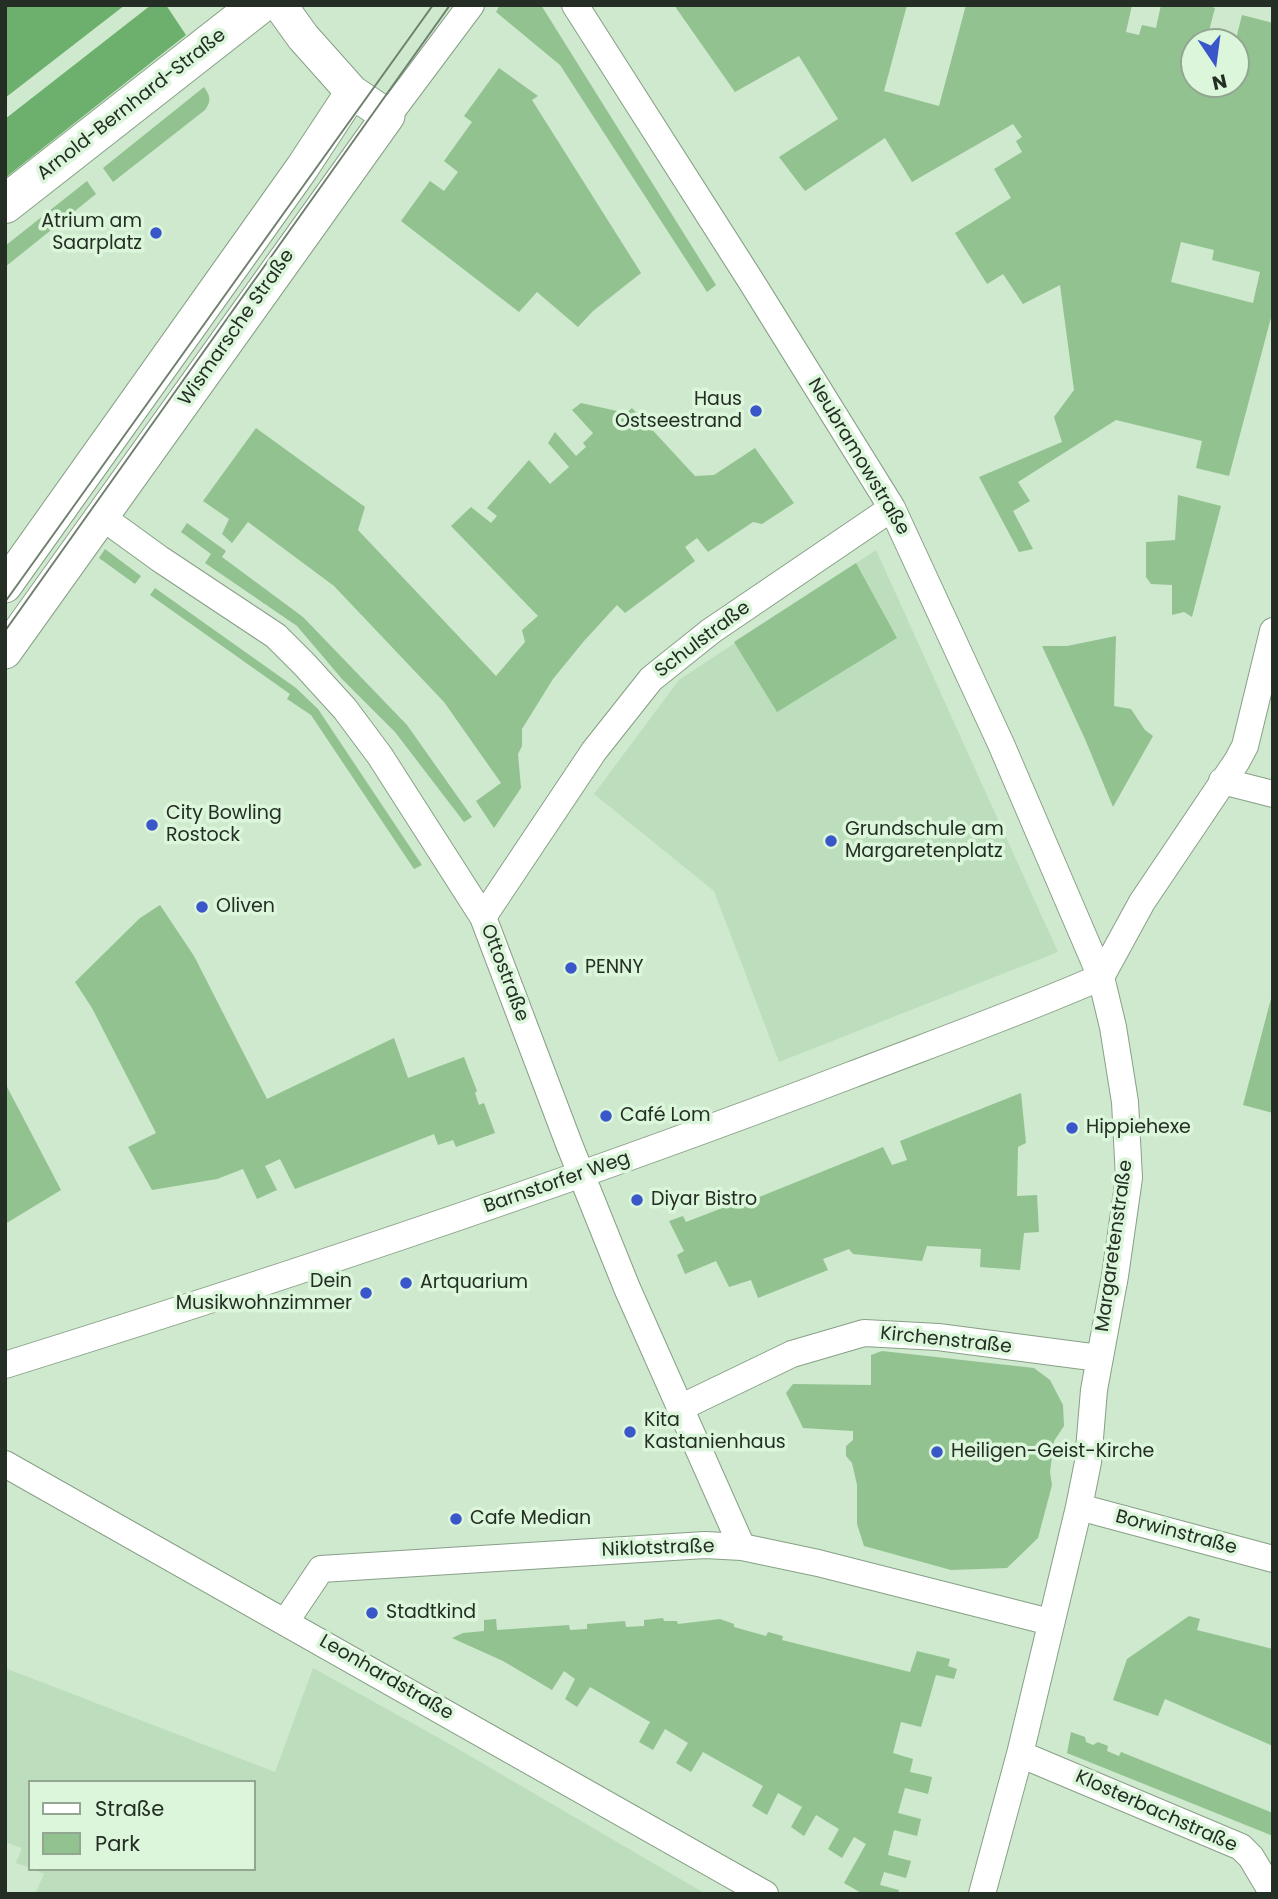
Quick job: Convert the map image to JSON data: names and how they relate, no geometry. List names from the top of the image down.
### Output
{
  "streets": {
    "main road": ["Arnold-Bernhard-Straße"],
    "street": [
      "Wismarsche Straße",
      "Neubramowstraße",
      "Schulstraße",
      "Ottostraße",
      "Barnstorfer Weg",
      "Margaretenstraße",
      "Kirchenstraße",
      "Borwinstraße",
      "Niklotstraße",
      "Leonhardstraße",
      "Klosterbachstraße"
    ]
  },
  "crossings": [
    ["Wismarsche Straße", "Ottostraße"],
    ["Neubramowstraße", "Schulstraße"],
    ["Neubramowstraße", "Barnstorfer Weg"],
    ["Neubramowstraße", "Margaretenstraße"],
    ["Schulstraße", "Ottostraße"],
    ["Ottostraße", "Barnstorfer Weg"],
    ["Ottostraße", "Kirchenstraße"],
    ["Ottostraße", "Niklotstraße"],
    ["Barnstorfer Weg", "Margaretenstraße"],
    ["Margaretenstraße", "Kirchenstraße"],
    ["Margaretenstraße", "Borwinstraße"],
    ["Margaretenstraße", "Niklotstraße"],
    ["Margaretenstraße", "Klosterbachstraße"],
    ["Niklotstraße", "Leonhardstraße"]
  ],
  "places": [
    "Atrium am Saarplatz",
    "Haus Ostseestrand",
    "City Bowling Rostock",
    "Grundschule am Margaretenplatz",
    "Oliven",
    "PENNY",
    "Café Lom",
    "Hippiehexe",
    "Diyar Bistro",
    "Artquarium",
    "Dein Musikwohnzimmer",
    "Kita Kastanienhaus",
    "Heiligen-Geist-Kirche",
    "Cafe Median",
    "Stadtkind"
  ],
  "legend": ["Straße", "Park"],
  "north": "bottom"
}
